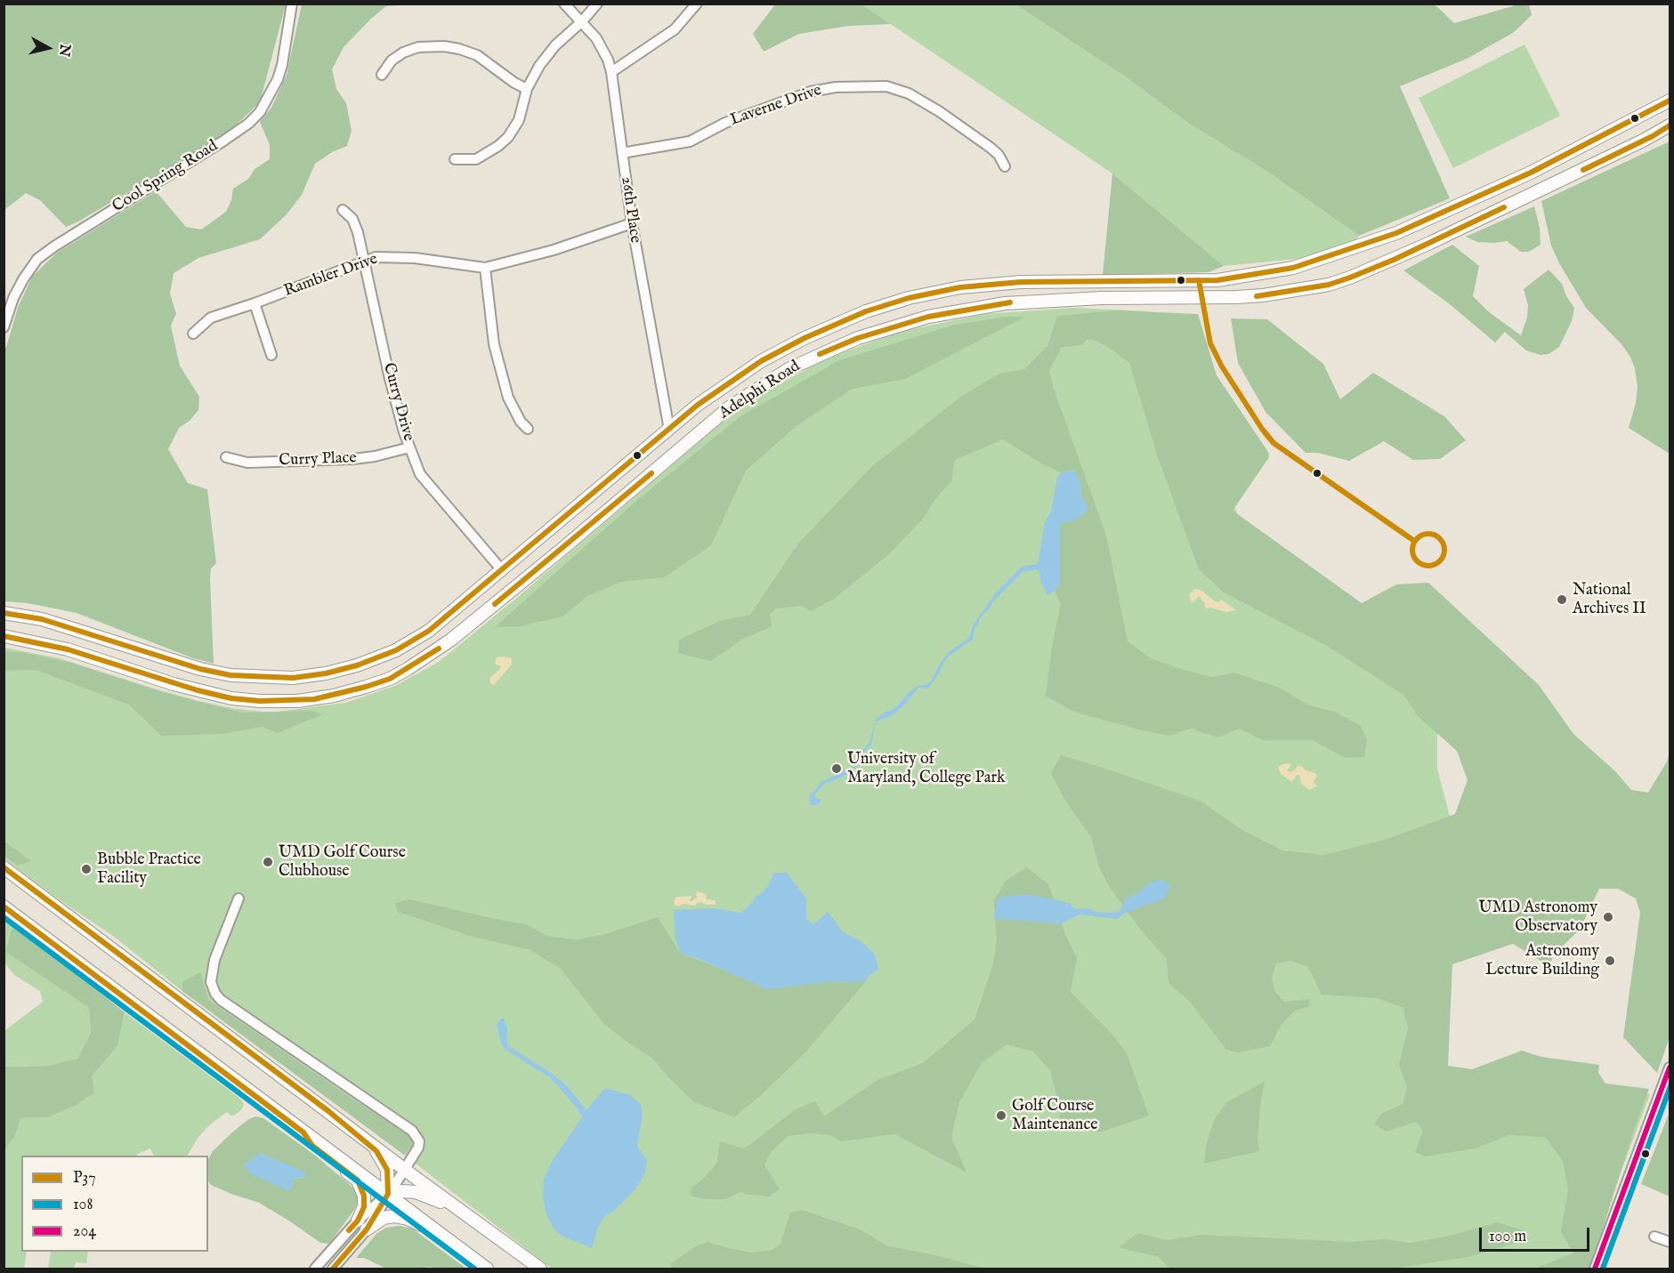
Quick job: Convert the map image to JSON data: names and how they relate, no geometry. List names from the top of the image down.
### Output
{
  "streets": {
    "main road": ["Adelphi Road"],
    "street": [
      "Laverne Drive",
      "Cool Spring Road",
      "26th Place",
      "Rambler Drive",
      "Curry Drive",
      "Curry Place"
    ]
  },
  "crossings": [
    ["Laverne Drive", "26th Place"],
    ["26th Place", "Rambler Drive"],
    ["26th Place", "Adelphi Road"],
    ["Rambler Drive", "Curry Drive"],
    ["Adelphi Road", "Curry Drive"],
    ["Curry Drive", "Curry Place"]
  ],
  "places": [
    "National Archives II",
    "University of Maryland, College Park",
    "UMD Golf Course Clubhouse",
    "Bubble Practice Facility",
    "UMD Astronomy Observatory",
    "Astronomy Lecture Building",
    "Golf Course Maintenance"
  ],
  "lines": ["transit line P37", "transit line 108", "transit line 204"],
  "legend": ["P37", "108", "204"],
  "scale_bar": "100 m",
  "north": "right"
}
